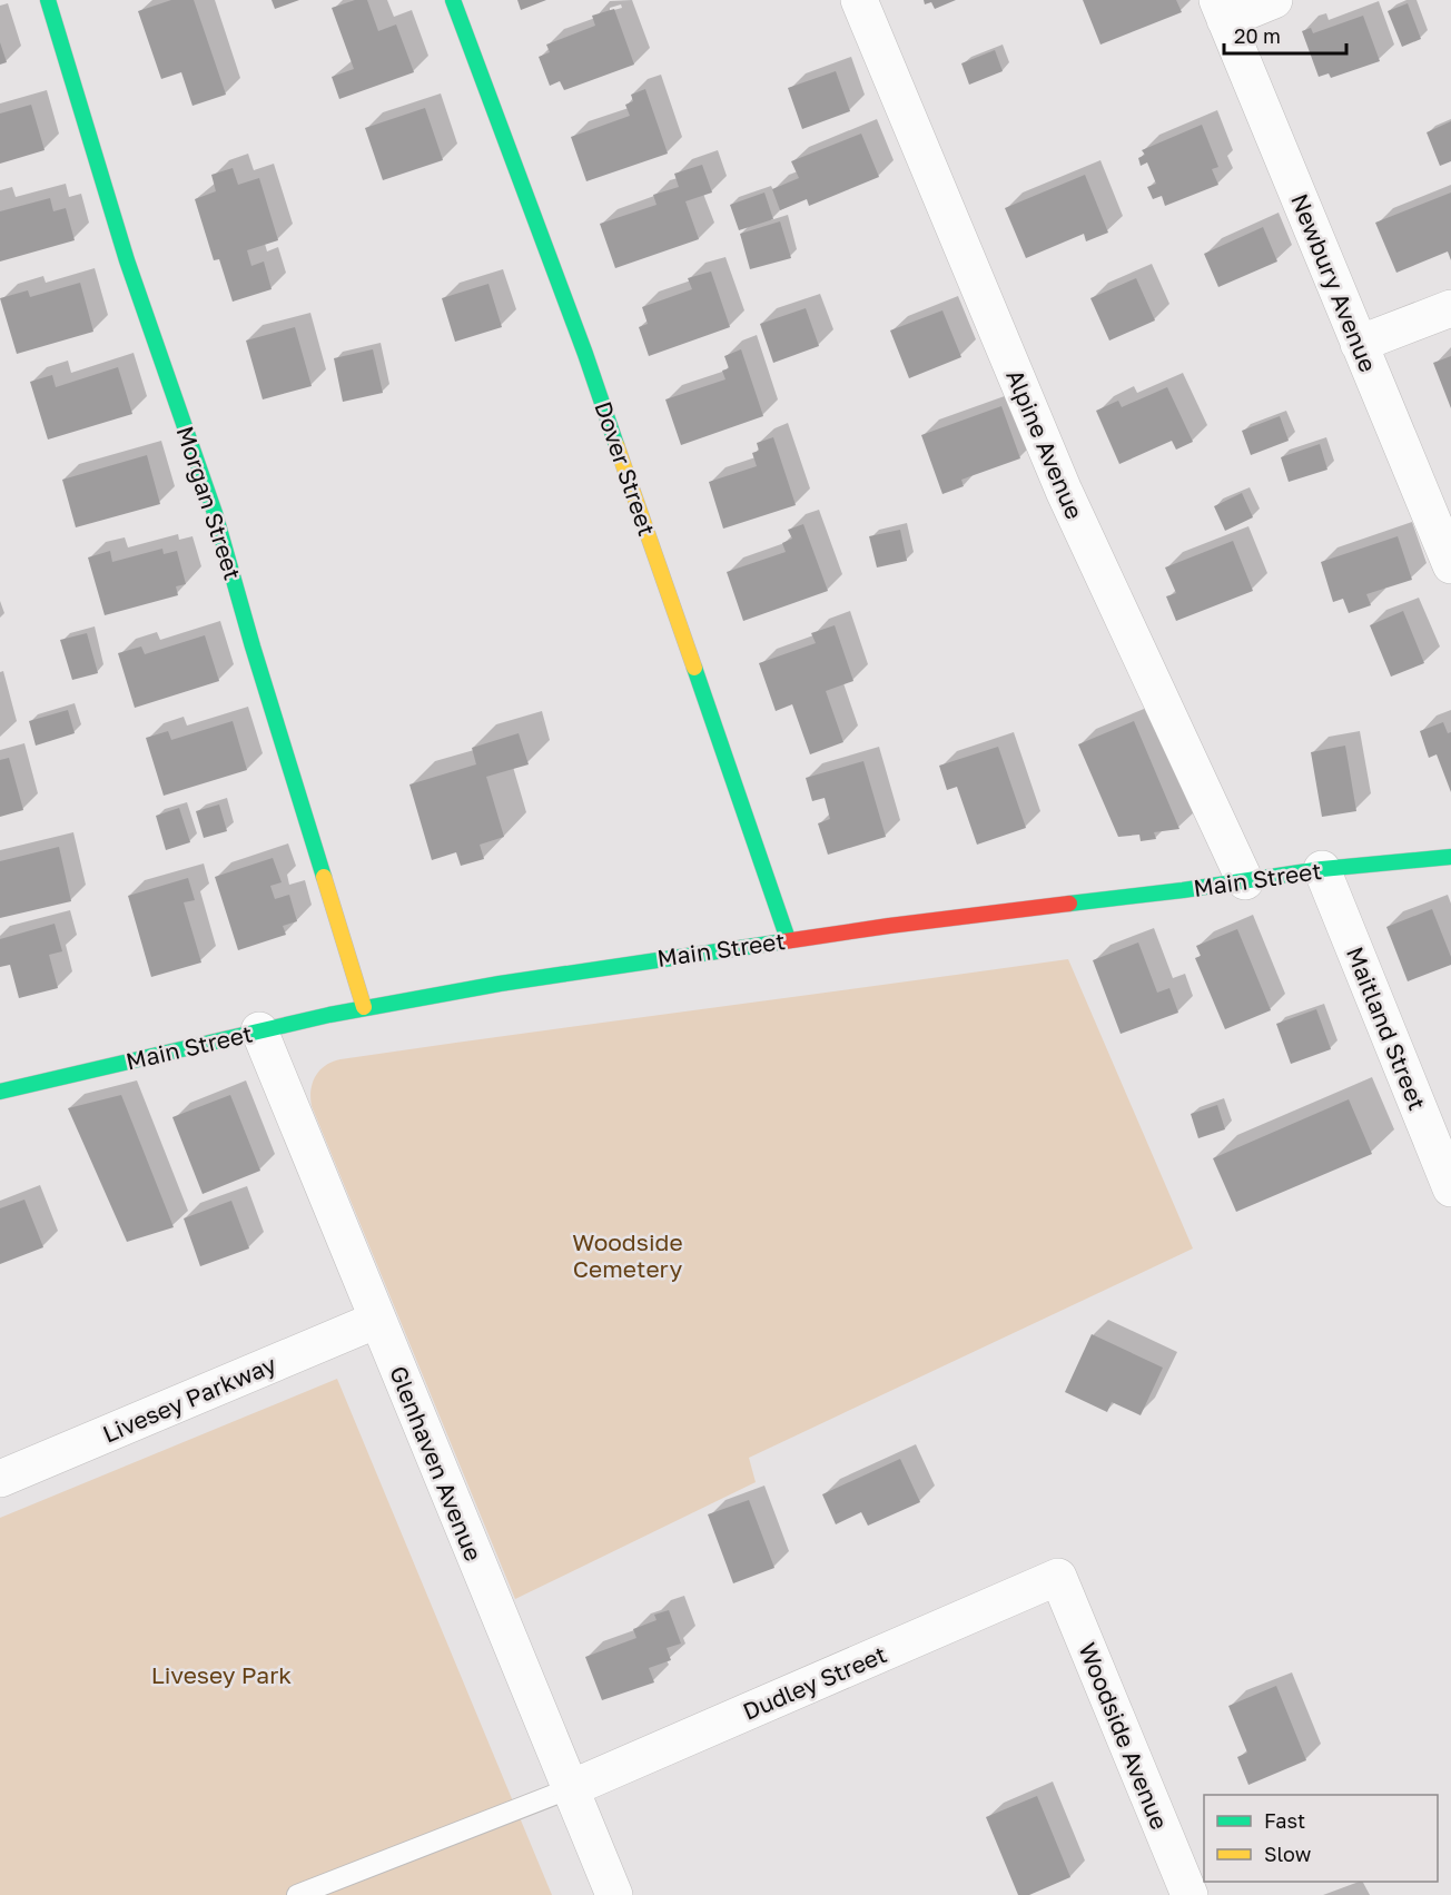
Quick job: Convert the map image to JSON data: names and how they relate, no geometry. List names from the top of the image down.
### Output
{
  "streets": {
    "street": [
      "Newbury Avenue",
      "Alpine Avenue",
      "Dover Street",
      "Morgan Street",
      "Main Street",
      "Maitland Street",
      "Livesey Parkway",
      "Glenhaven Avenue",
      "Dudley Street",
      "Woodside Avenue"
    ]
  },
  "crossings": [
    ["Alpine Avenue", "Main Street"],
    ["Dover Street", "Main Street"],
    ["Morgan Street", "Main Street"],
    ["Main Street", "Maitland Street"],
    ["Main Street", "Glenhaven Avenue"],
    ["Livesey Parkway", "Glenhaven Avenue"],
    ["Glenhaven Avenue", "Dudley Street"],
    ["Dudley Street", "Woodside Avenue"]
  ],
  "parks": ["Woodside Cemetery", "Livesey Park"],
  "legend": ["Fast", "Slow"],
  "scale_bar": "20 m"
}
